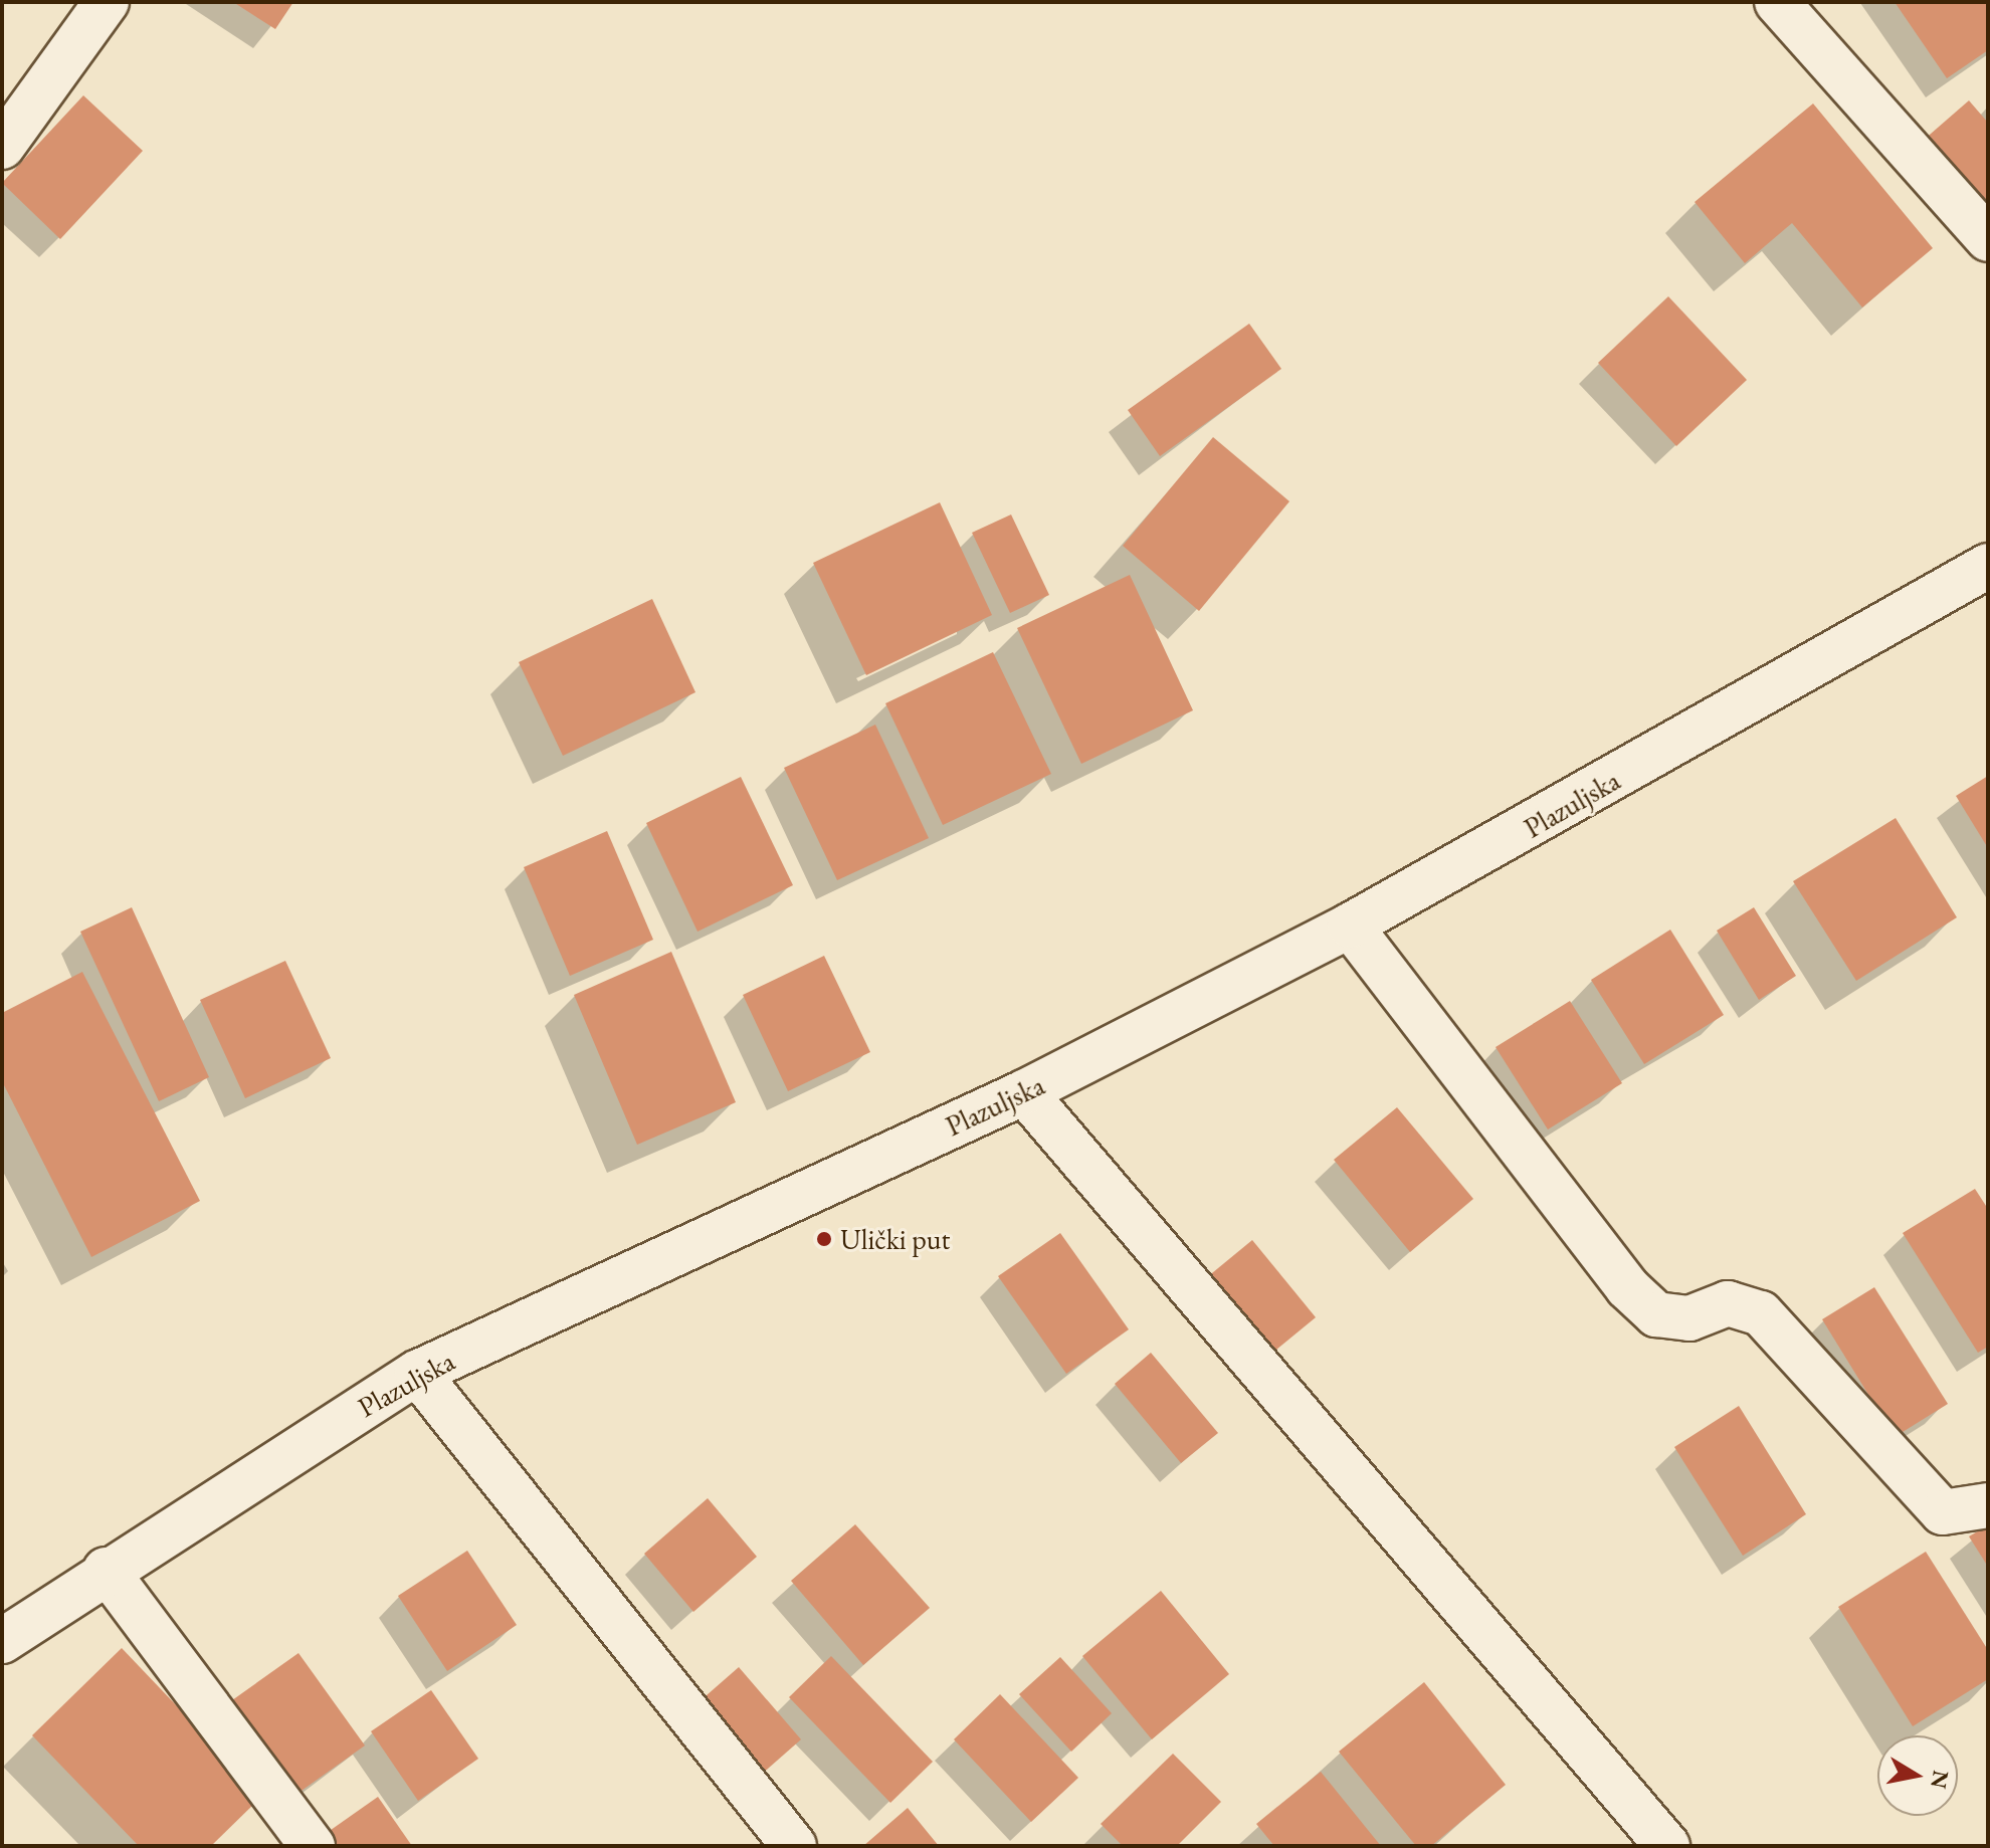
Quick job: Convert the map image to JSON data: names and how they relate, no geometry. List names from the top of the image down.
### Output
{
  "streets": {
    "street": ["Plazuljska"]
  },
  "places": ["Ulički put"],
  "north": "right"
}
